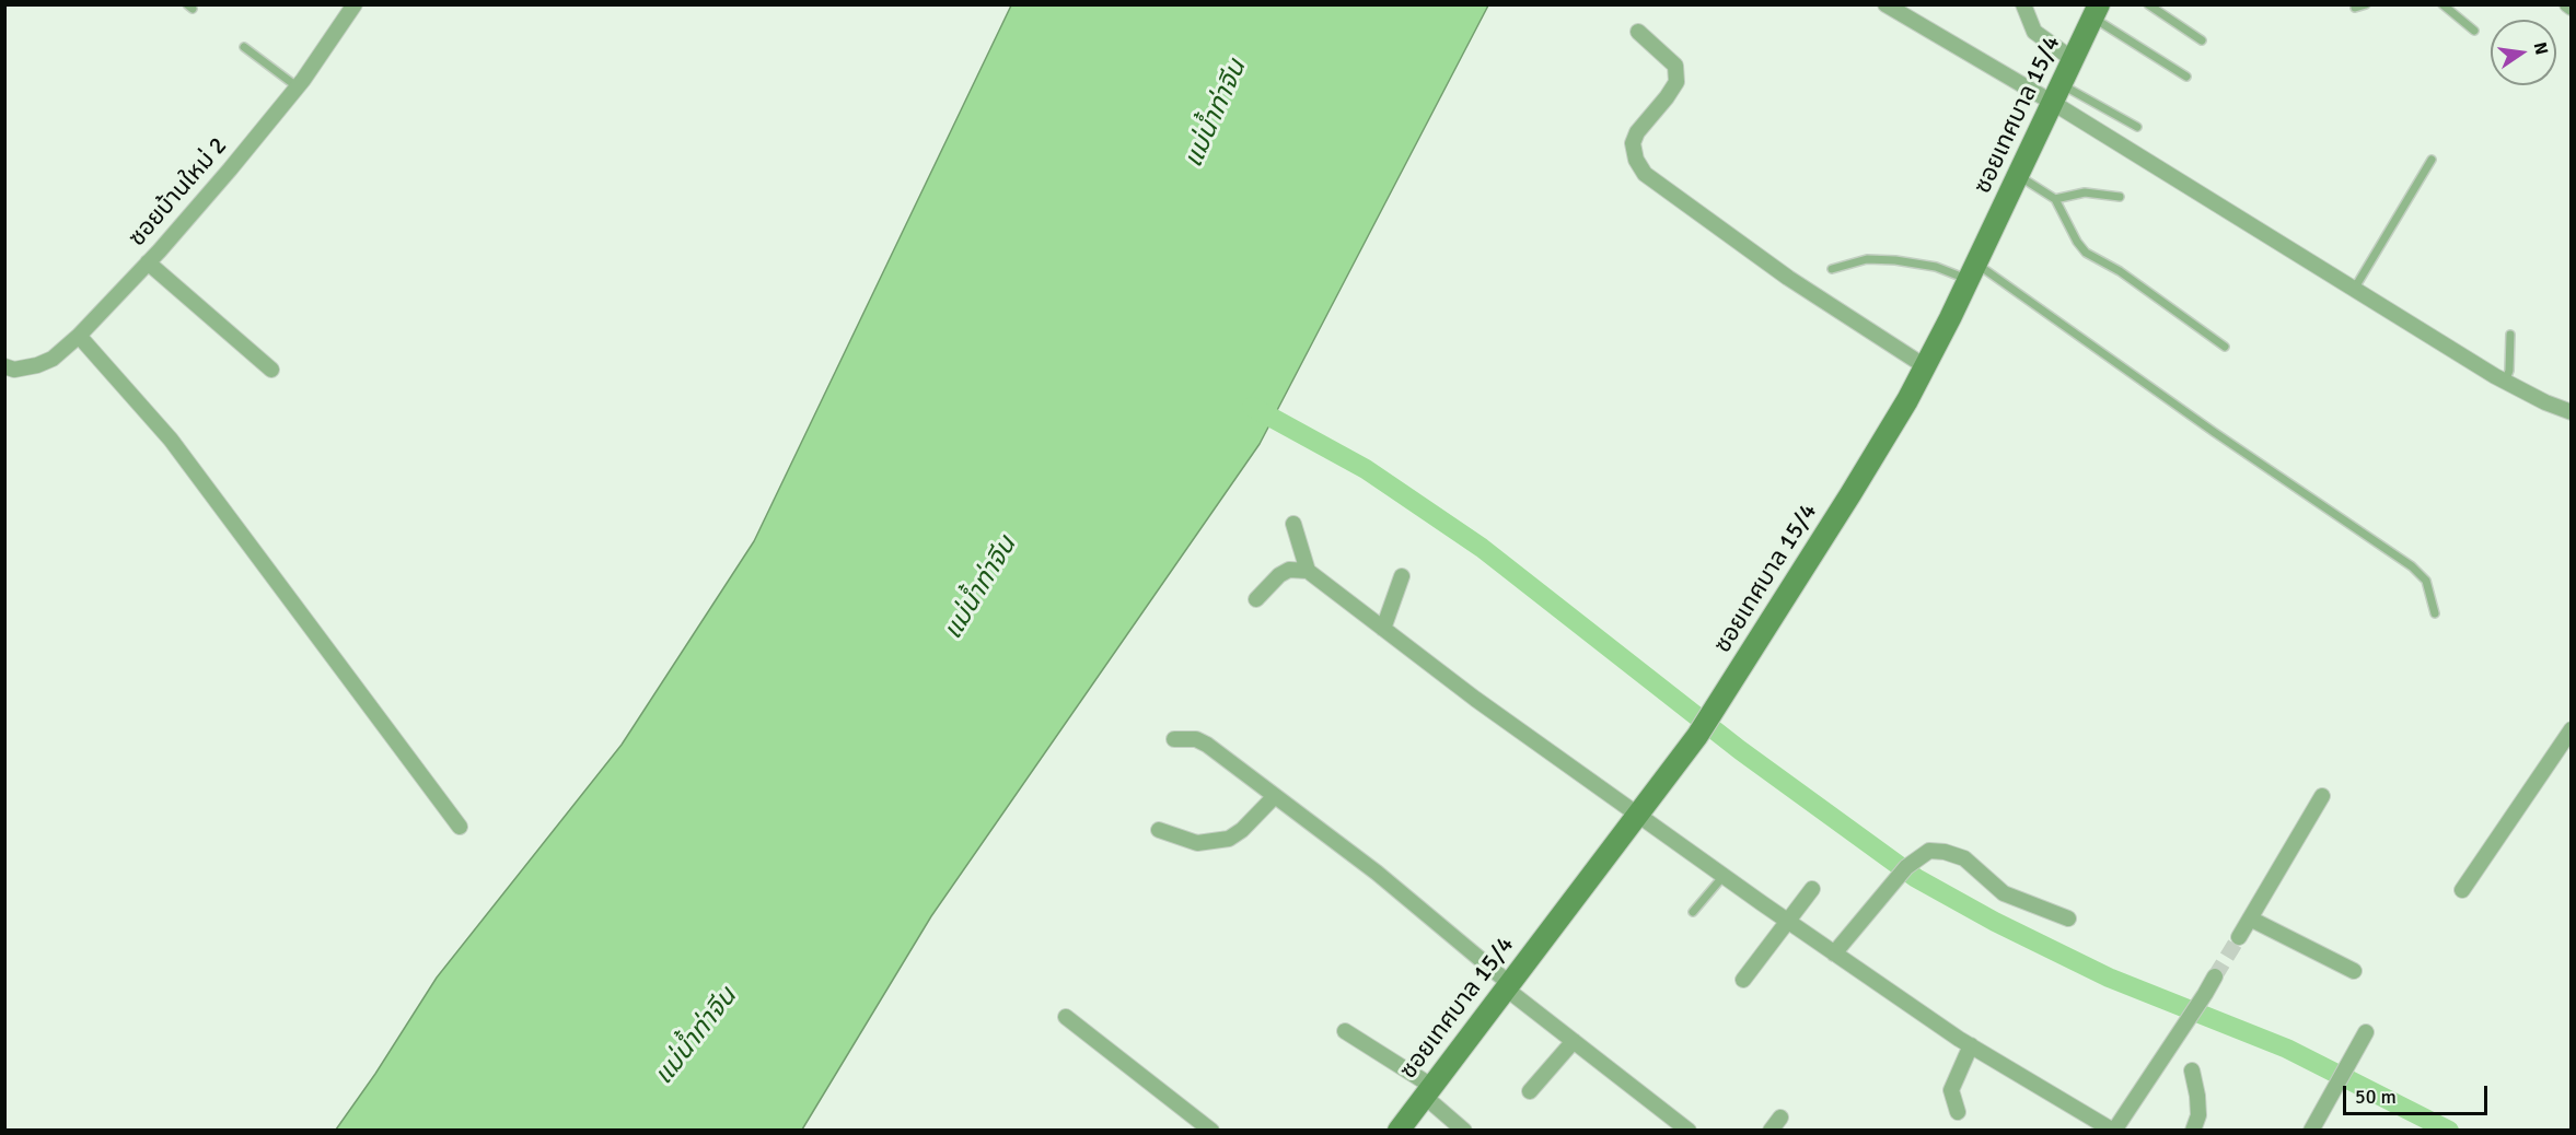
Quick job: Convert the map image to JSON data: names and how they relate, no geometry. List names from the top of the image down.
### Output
{
  "streets": {
    "street": ["ซอยเทศบาล 15/4", "ซอยบ้านใหม่ 2"]
  },
  "water": ["แม่น้ำท่าจีน"],
  "scale_bar": "50 m",
  "north": "right"
}
